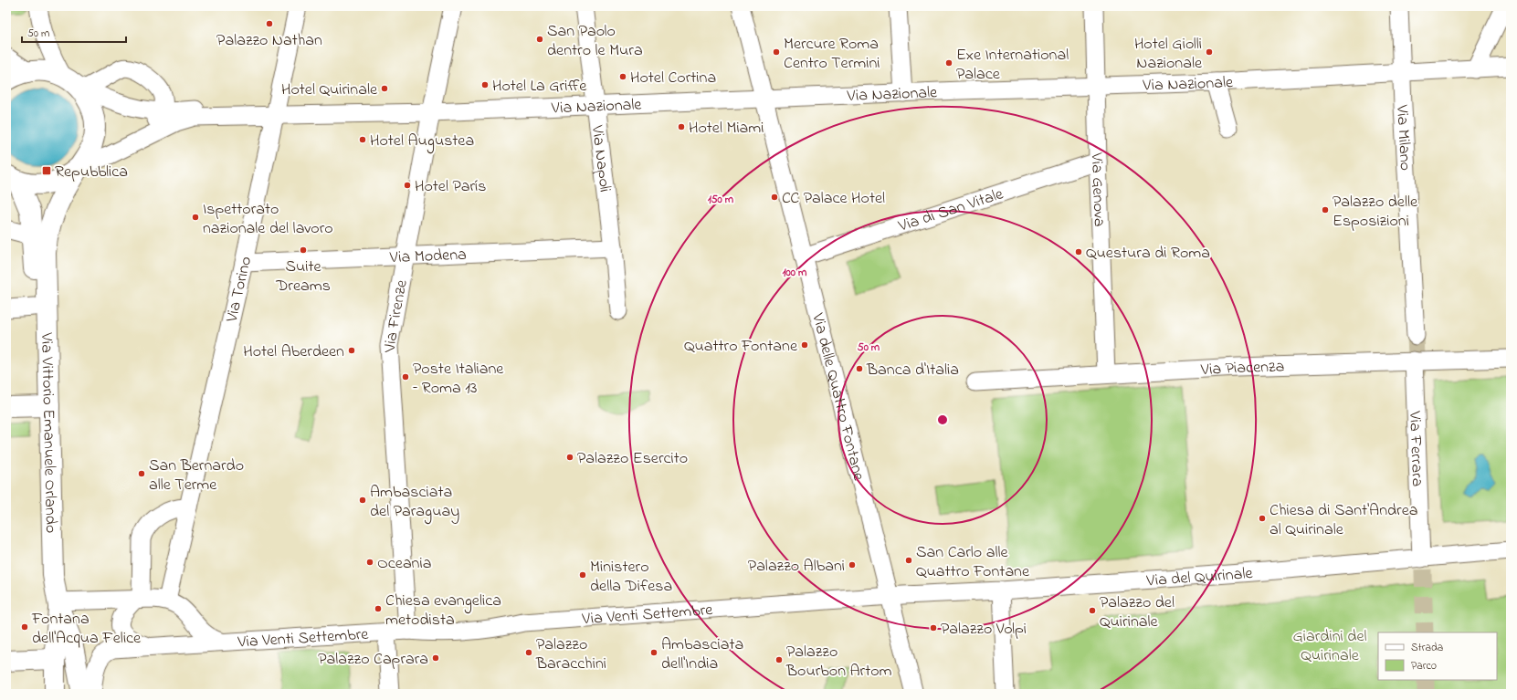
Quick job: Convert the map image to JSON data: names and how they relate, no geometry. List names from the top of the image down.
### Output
{
  "streets": {
    "main road": ["Via Vittorio Emanuele Orlando"],
    "street": [
      "Via Nazionale",
      "Via Milano",
      "Via Napoli",
      "Via Genova",
      "Via di San Vitale",
      "Via Modena",
      "Via Torino",
      "Via Firenze",
      "Via Piacenza",
      "Via delle Quattro Fontane",
      "Via Ferrara",
      "Via del Quirinale",
      "Via Venti Settembre"
    ]
  },
  "crossings": [
    ["Via Nazionale", "Via Milano"],
    ["Via Nazionale", "Via Napoli"],
    ["Via Nazionale", "Via Genova"],
    ["Via Nazionale", "Via Torino"],
    ["Via Nazionale", "Via Firenze"],
    ["Via Nazionale", "Via delle Quattro Fontane"],
    ["Via Napoli", "Via Modena"],
    ["Via Genova", "Via di San Vitale"],
    ["Via Genova", "Via Piacenza"],
    ["Via di San Vitale", "Via delle Quattro Fontane"],
    ["Via Modena", "Via Torino"],
    ["Via Modena", "Via Firenze"],
    ["Via Torino", "Via Venti Settembre"],
    ["Via Firenze", "Via Venti Settembre"],
    ["Via Piacenza", "Via Ferrara"],
    ["Via delle Quattro Fontane", "Via del Quirinale"],
    ["Via delle Quattro Fontane", "Via Venti Settembre"],
    ["Via Ferrara", "Via del Quirinale"],
    ["Via del Quirinale", "Via Venti Settembre"]
  ],
  "parks": ["Giardini del Quirinale"],
  "places": {
    "other": [
      "Palazzo Nathan",
      "San Paolo dentro le Mura",
      "Mercure Roma Centro Termini",
      "Hotel Giolli Nazionale",
      "Exe International Palace",
      "Hotel Cortina",
      "Hotel La Griffe",
      "Hotel Quirinale",
      "Hotel Miami",
      "Hotel Augustea",
      "Hotel París",
      "CC Palace Hotel",
      "Palazzo delle Esposizioni",
      "Ispettorato nazionale del lavoro",
      "Suite Dreams",
      "Questura di Roma",
      "Quattro Fontane",
      "Hotel Aberdeen",
      "Banca d'Italia",
      "Poste Italiane – Roma 13",
      "Palazzo Esercito",
      "San Bernardo alle Terme",
      "Ambasciata del Paraguay",
      "Chiesa di Sant'Andrea al Quirinale",
      "San Carlo alle Quattro Fontane",
      "Oceania",
      "Palazzo Albani",
      "Ministero della Difesa",
      "Chiesa evangelica metodista",
      "Palazzo del Quirinale",
      "Fontana dell'Acqua Felice",
      "Palazzo Volpi",
      "Palazzo Baracchini",
      "Ambasciata dell'India",
      "Palazzo Caprara",
      "Palazzo Bourbon Artom"
    ],
    "transit": ["Repubblica"]
  },
  "legend": ["Strada", "Parco"],
  "scale_bar": "50 m",
  "rings": ["150 m", "100 m", "50 m"]
}
